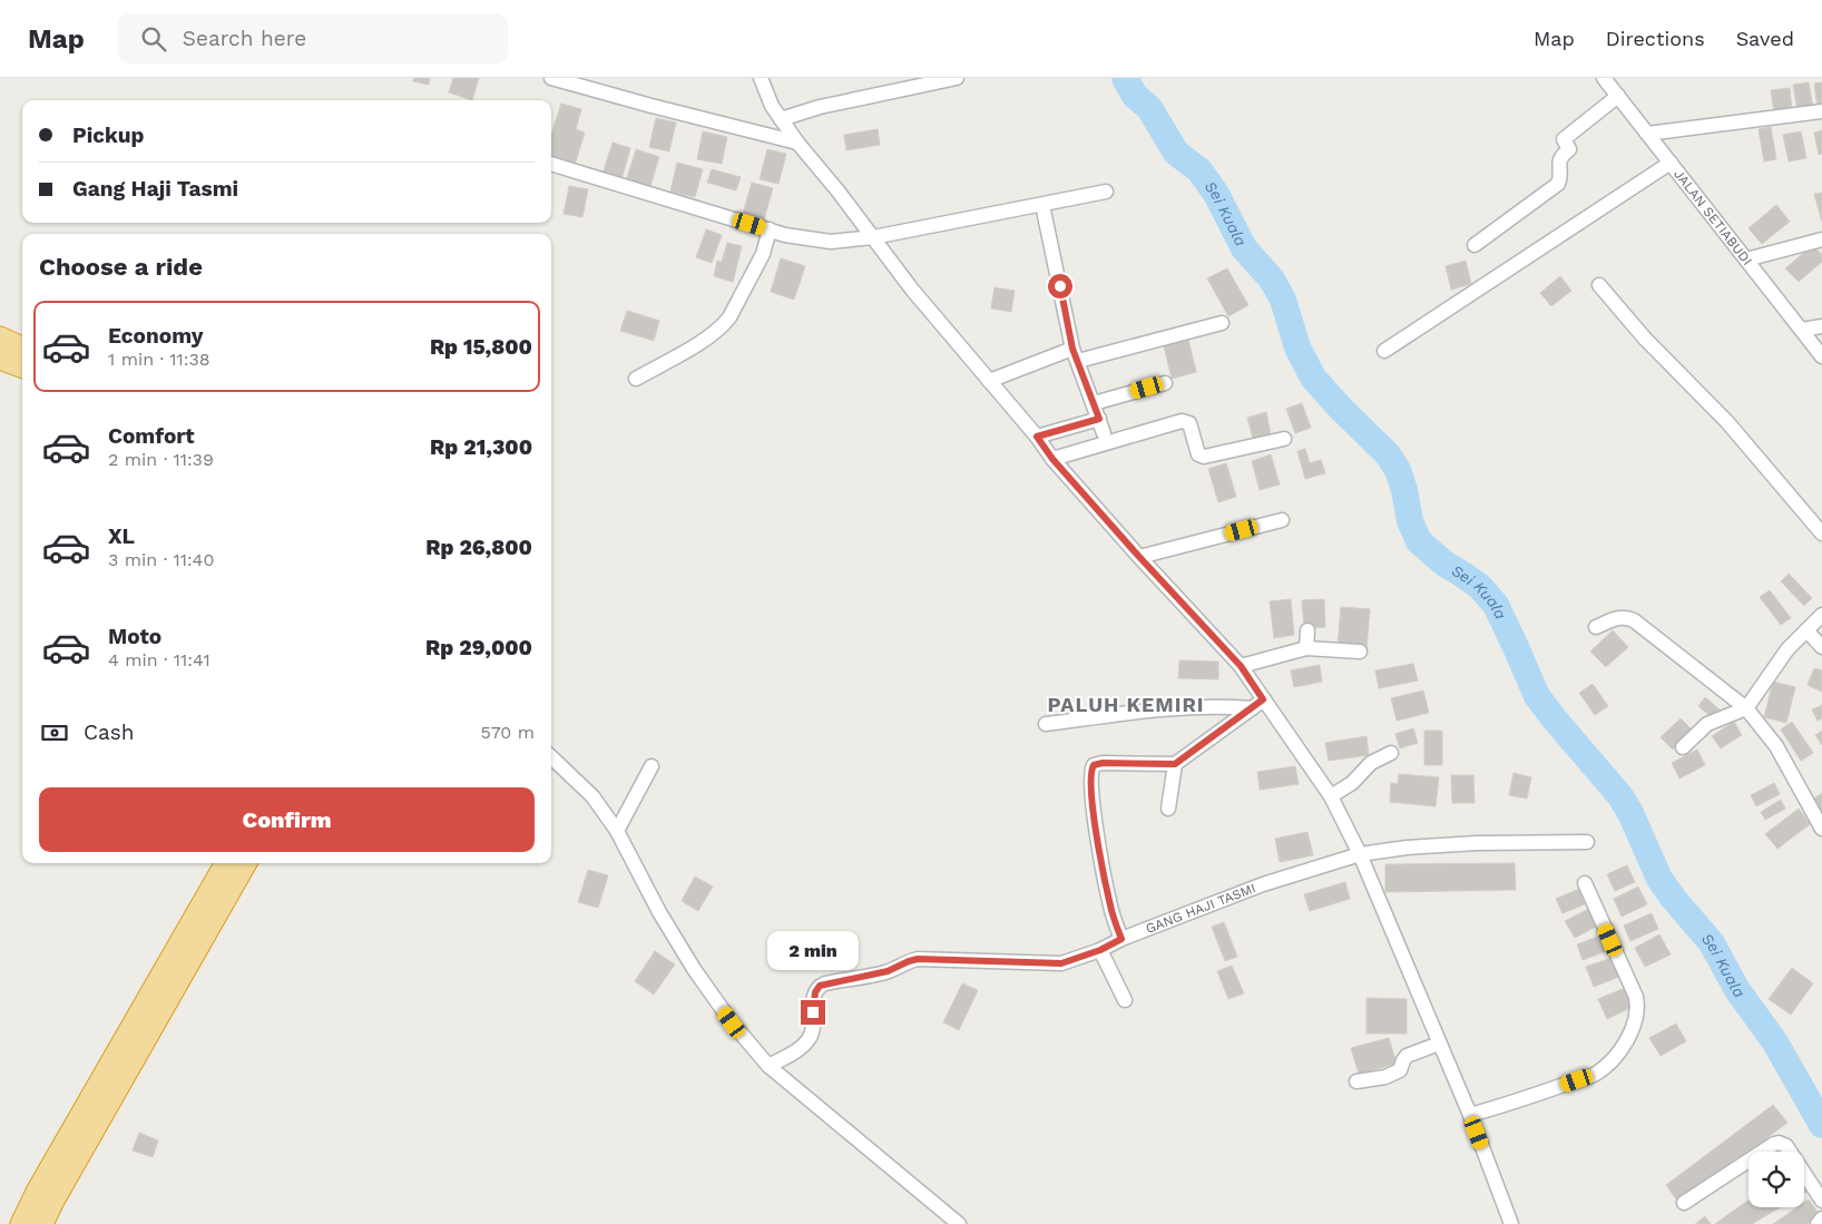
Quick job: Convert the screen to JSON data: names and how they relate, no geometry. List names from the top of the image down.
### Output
{
  "streets": {
    "street": ["JALAN SETIABUDI", "GANG HAJI TASMI"]
  },
  "districts": ["PALUH KEMIRI"],
  "water": ["Sei Kuala"],
  "page": {
    "header": "Map",
    "search": "Search here",
    "nav": ["Map", "Directions", "Saved"],
    "banner": ["Pickup", "Gang Haji Tasmi"],
    "heading": "Choose a ride",
    "list": [
      {
        "name": "Economy",
        "note": "1 min · 11:38",
        "value": "Rp 15,800"
      },
      {
        "name": "Comfort",
        "note": "2 min · 11:39",
        "value": "Rp 21,300"
      },
      {
        "name": "XL",
        "note": "3 min · 11:40",
        "value": "Rp 26,800"
      },
      {
        "name": "Moto",
        "note": "4 min · 11:41",
        "value": "Rp 29,000"
      }
    ],
    "pay": ["Cash", "570 m"],
    "buttons": "Confirm",
    "bubble": "2 min"
  }
}
